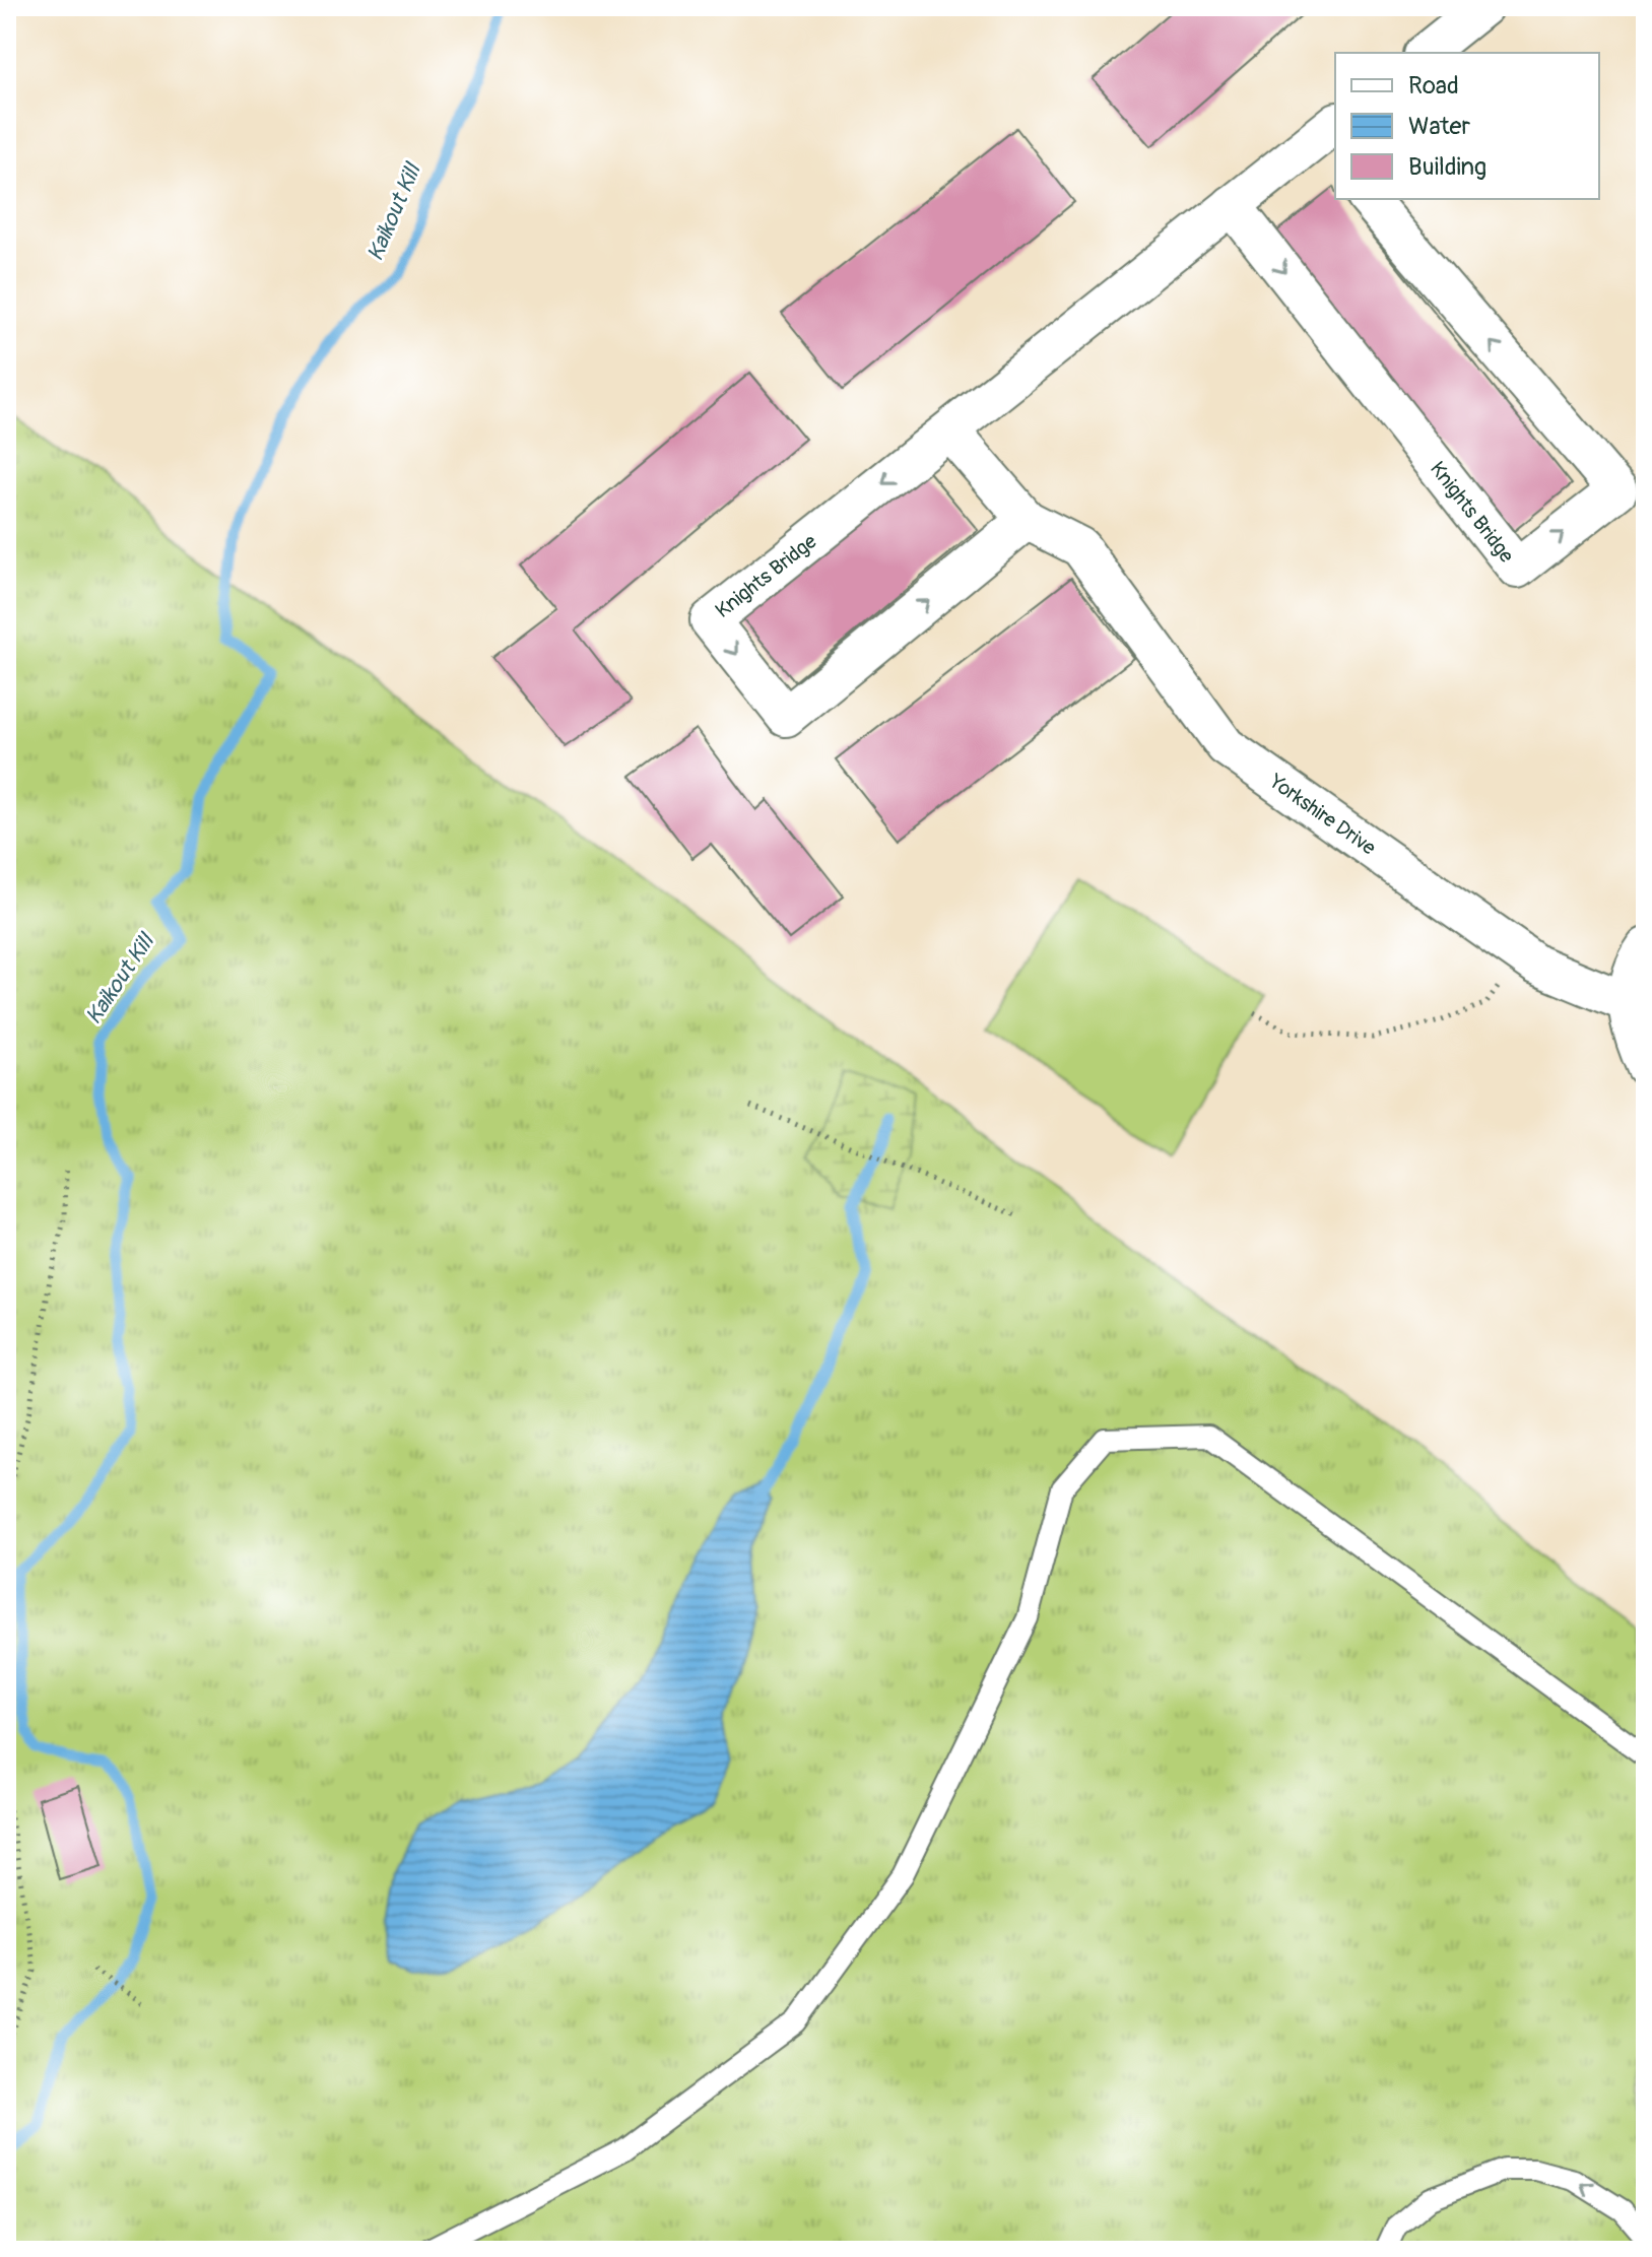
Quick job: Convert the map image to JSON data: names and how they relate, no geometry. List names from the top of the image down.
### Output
{
  "streets": {
    "street": ["Knights Bridge", "Yorkshire Drive"]
  },
  "crossings": [
    ["Knights Bridge", "Yorkshire Drive"]
  ],
  "water": ["Kaikout Kill"],
  "legend": ["Road", "Water", "Building"]
}
